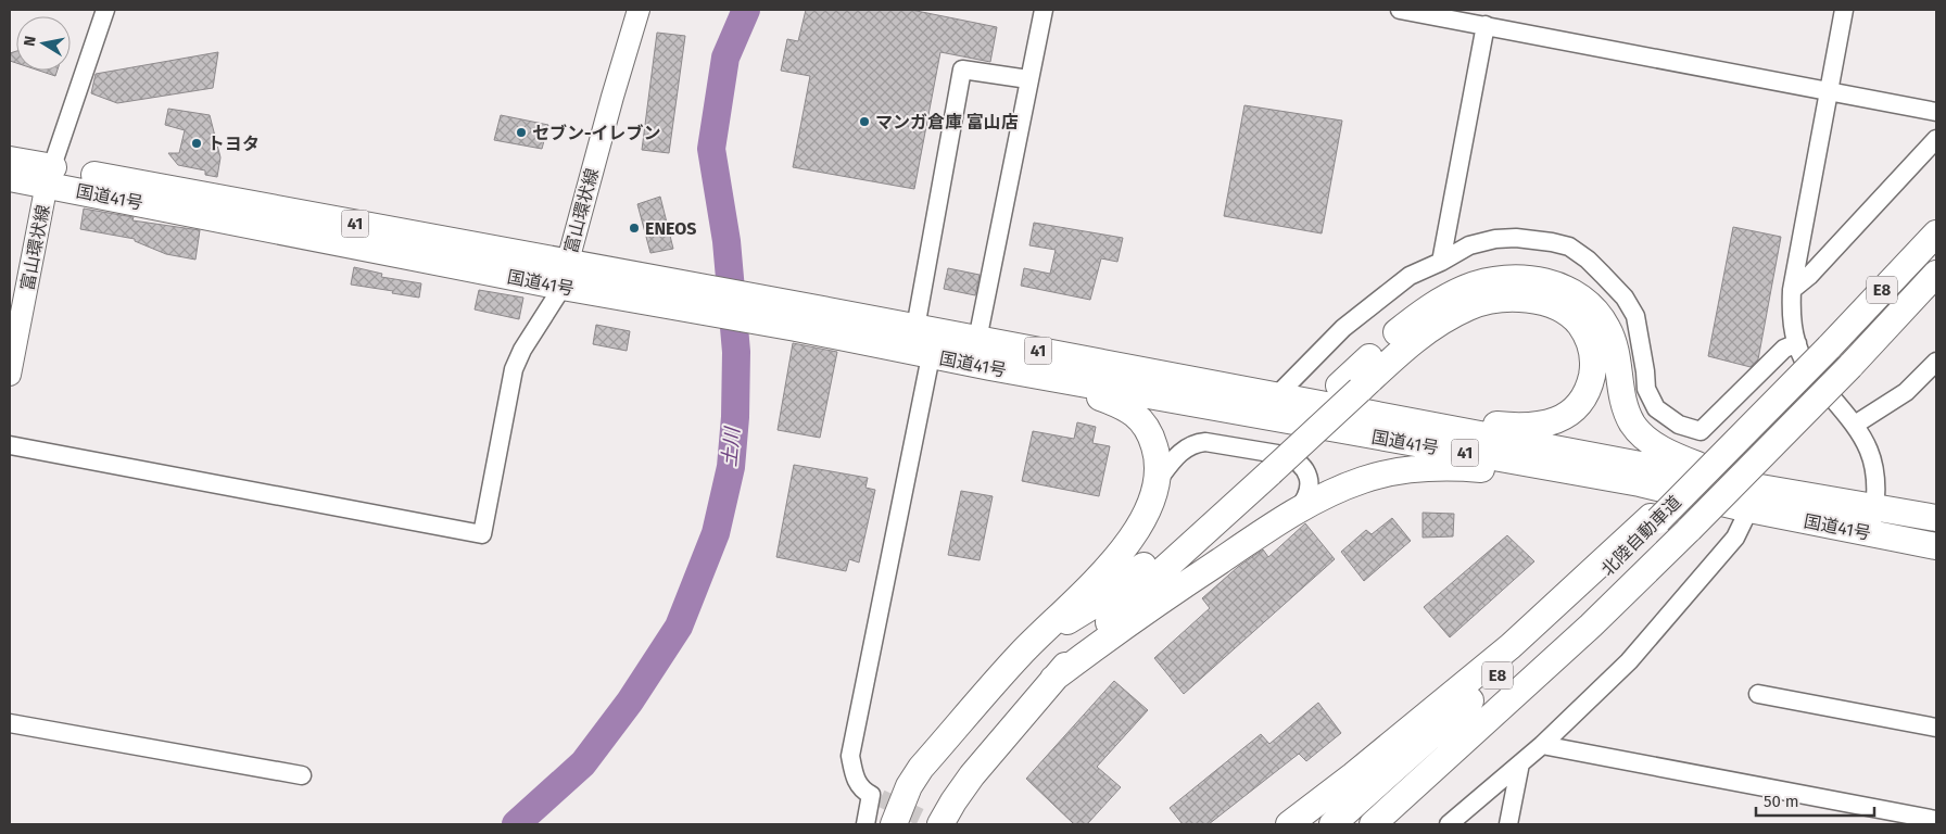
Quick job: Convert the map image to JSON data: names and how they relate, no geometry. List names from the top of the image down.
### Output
{
  "streets": {
    "highway": [
      "国道41号",
      "41",
      "E8",
      "北陸自動車道"
    ],
    "main road": ["富山環状線"]
  },
  "crossings": [
    ["国道41号", "富山環状線"]
  ],
  "water": ["土川"],
  "places": [
    "マンガ倉庫 富山店",
    "セブン-イレブン",
    "トヨタ",
    "ENEOS"
  ],
  "scale_bar": "50 m",
  "north": "left"
}
